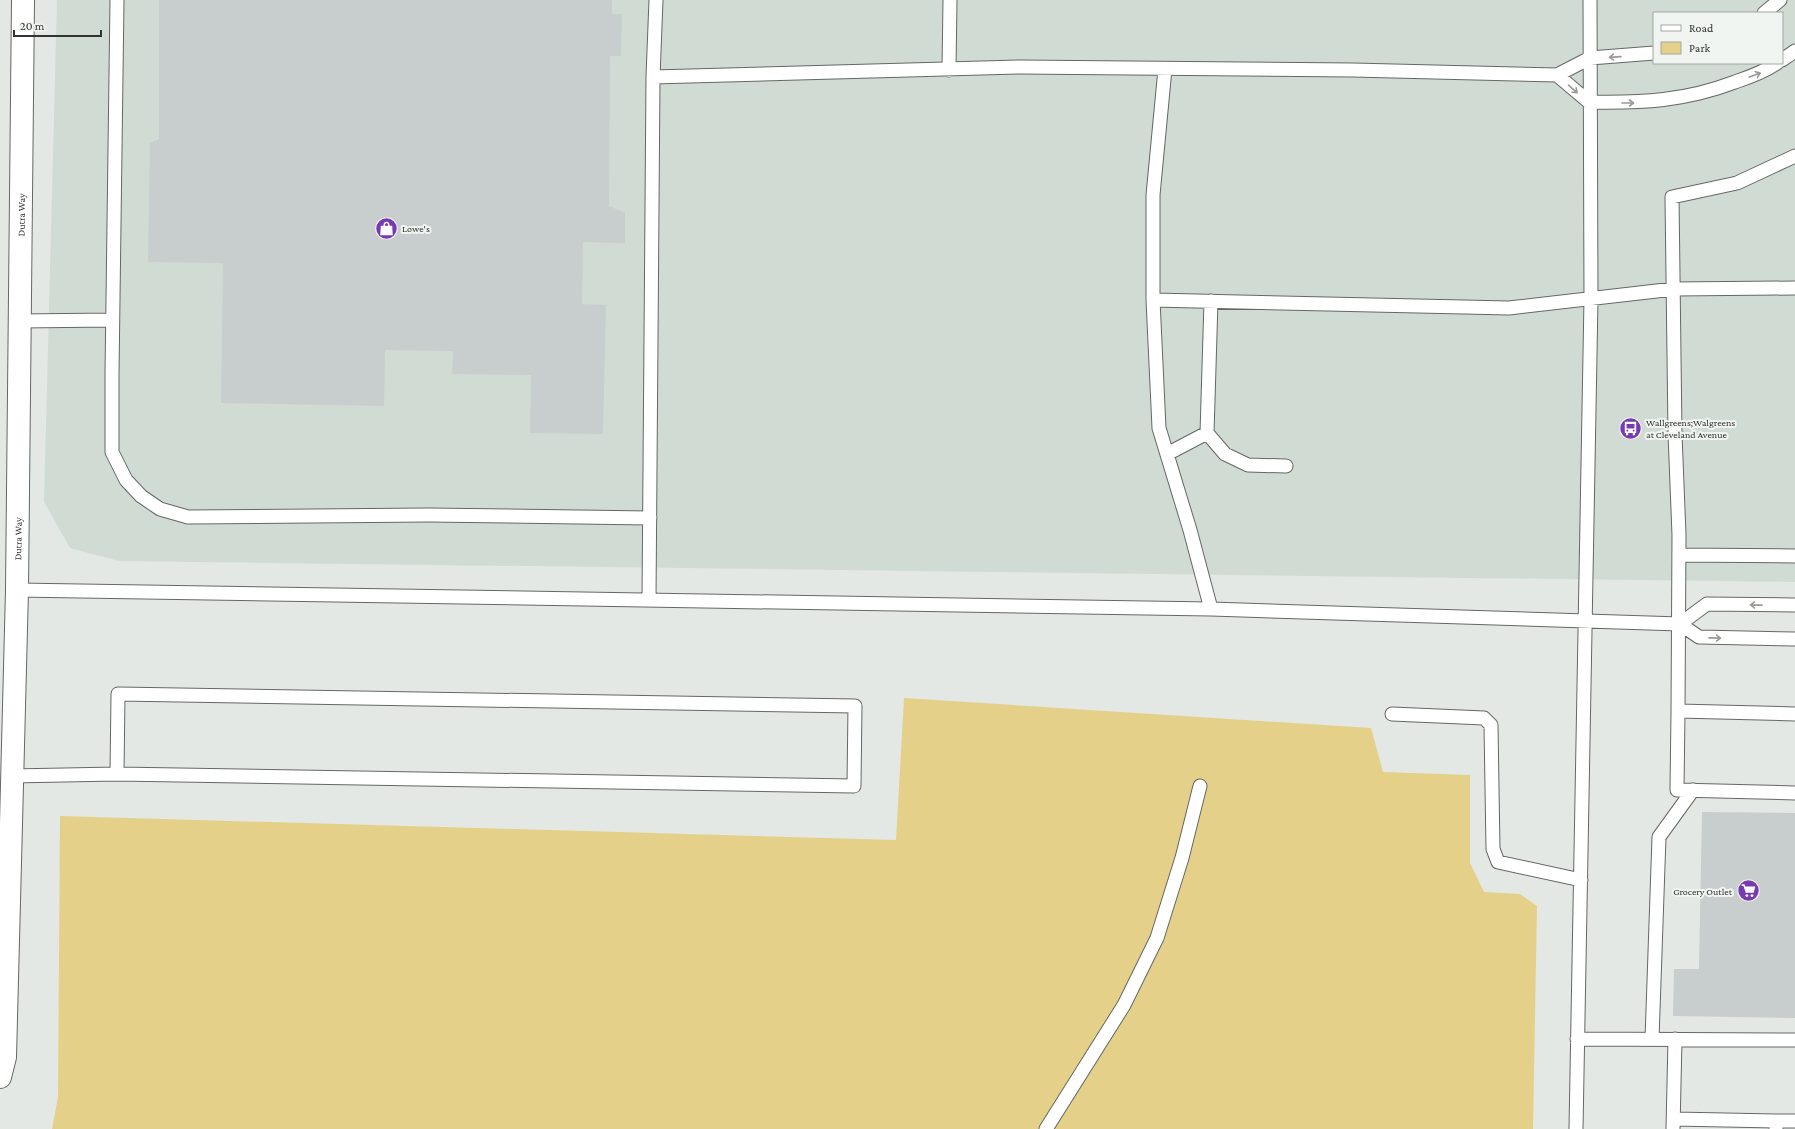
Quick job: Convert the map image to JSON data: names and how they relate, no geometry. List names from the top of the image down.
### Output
{
  "streets": {
    "street": ["Dutra Way"]
  },
  "places": {
    "shop": ["Lowe's"],
    "bus stop": ["Wallgreens;Walgreens at Cleveland Avenue"],
    "supermarket": ["Grocery Outlet"]
  },
  "legend": ["Road", "Park"],
  "scale_bar": "20 m"
}
